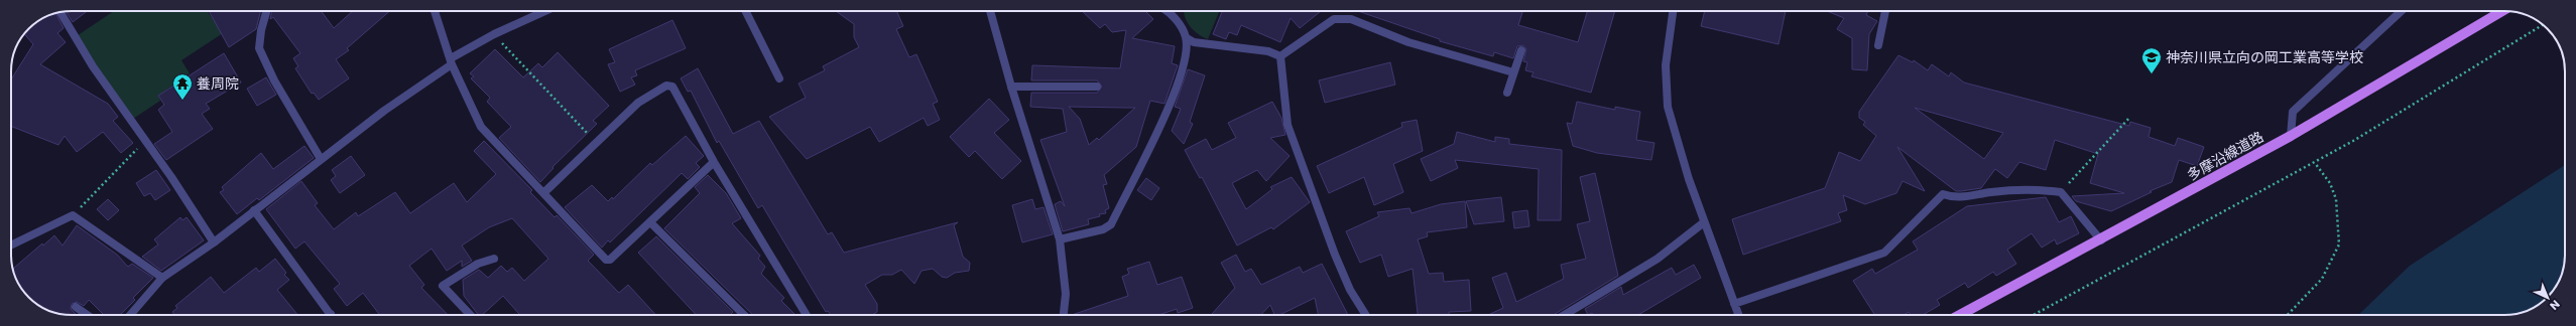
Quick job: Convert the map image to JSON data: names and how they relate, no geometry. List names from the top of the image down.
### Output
{
  "streets": {
    "main road": ["多摩沿線道路"]
  },
  "places": {
    "school or university": ["神奈川県立向の岡工業高等学校"],
    "temple": ["養周院"]
  },
  "north": "bottom right"
}
